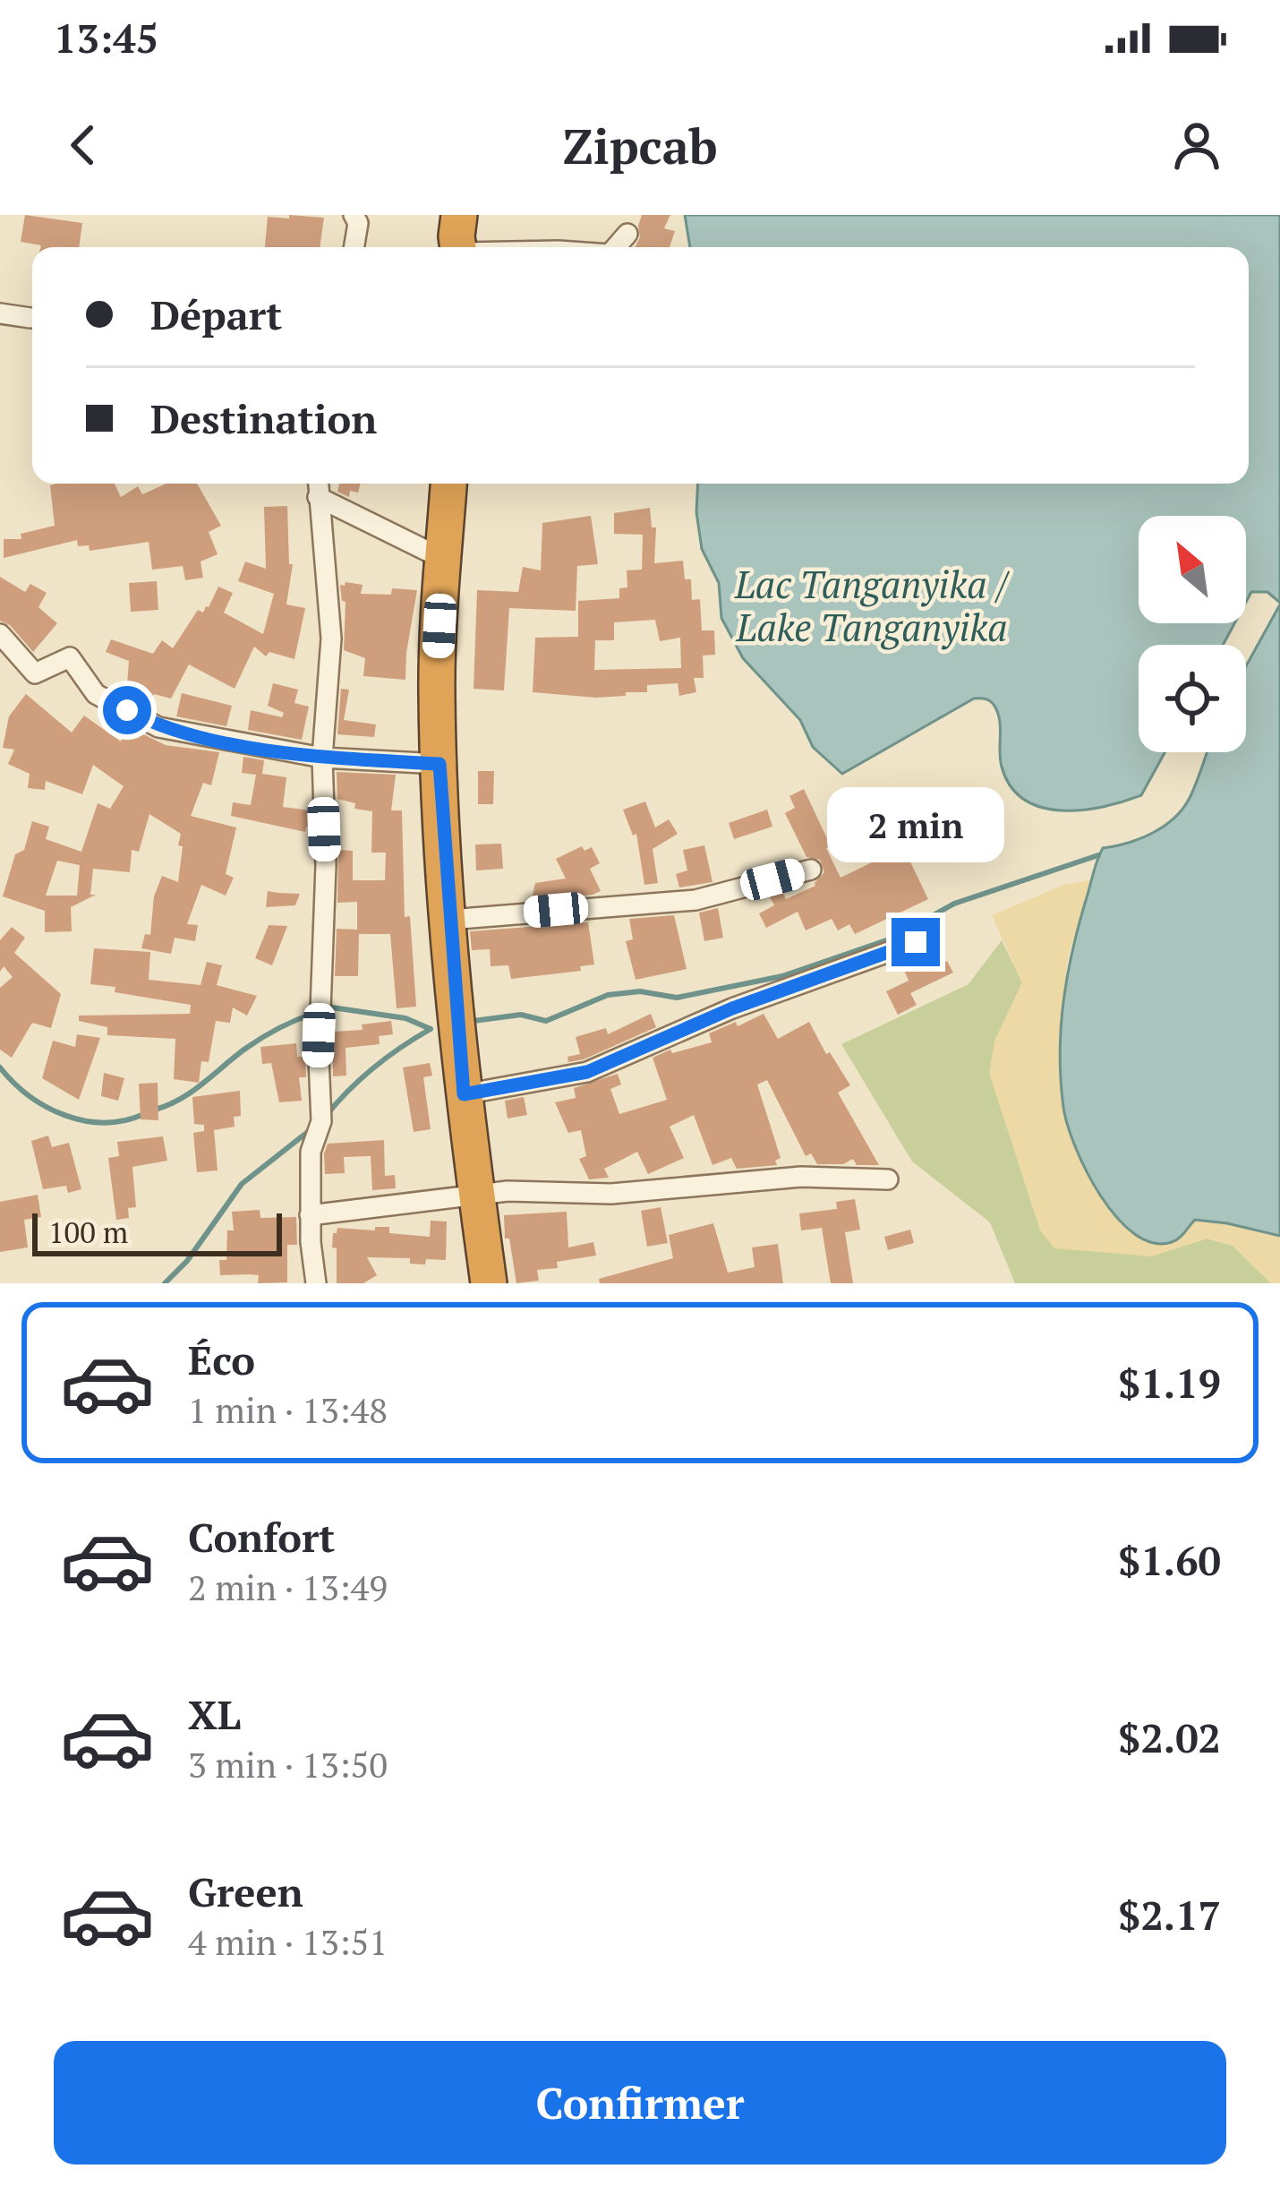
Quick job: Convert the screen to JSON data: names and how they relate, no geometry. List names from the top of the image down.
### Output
{
  "water": ["Lac Tanganyika / Lake Tanganyika"],
  "scale_bar": "100 m",
  "north": "top left",
  "page": {
    "status": "13:45",
    "header": "Zipcab",
    "banner": ["Départ", "Destination"],
    "bubble": "2 min",
    "scale": "100 m",
    "list": [
      {
        "name": "Éco",
        "note": "1 min · 13:48",
        "value": "$1.19"
      },
      {
        "name": "Confort",
        "note": "2 min · 13:49",
        "value": "$1.60"
      },
      {
        "name": "XL",
        "note": "3 min · 13:50",
        "value": "$2.02"
      },
      {
        "name": "Green",
        "note": "4 min · 13:51",
        "value": "$2.17"
      }
    ],
    "buttons": "Confirmer"
  }
}
